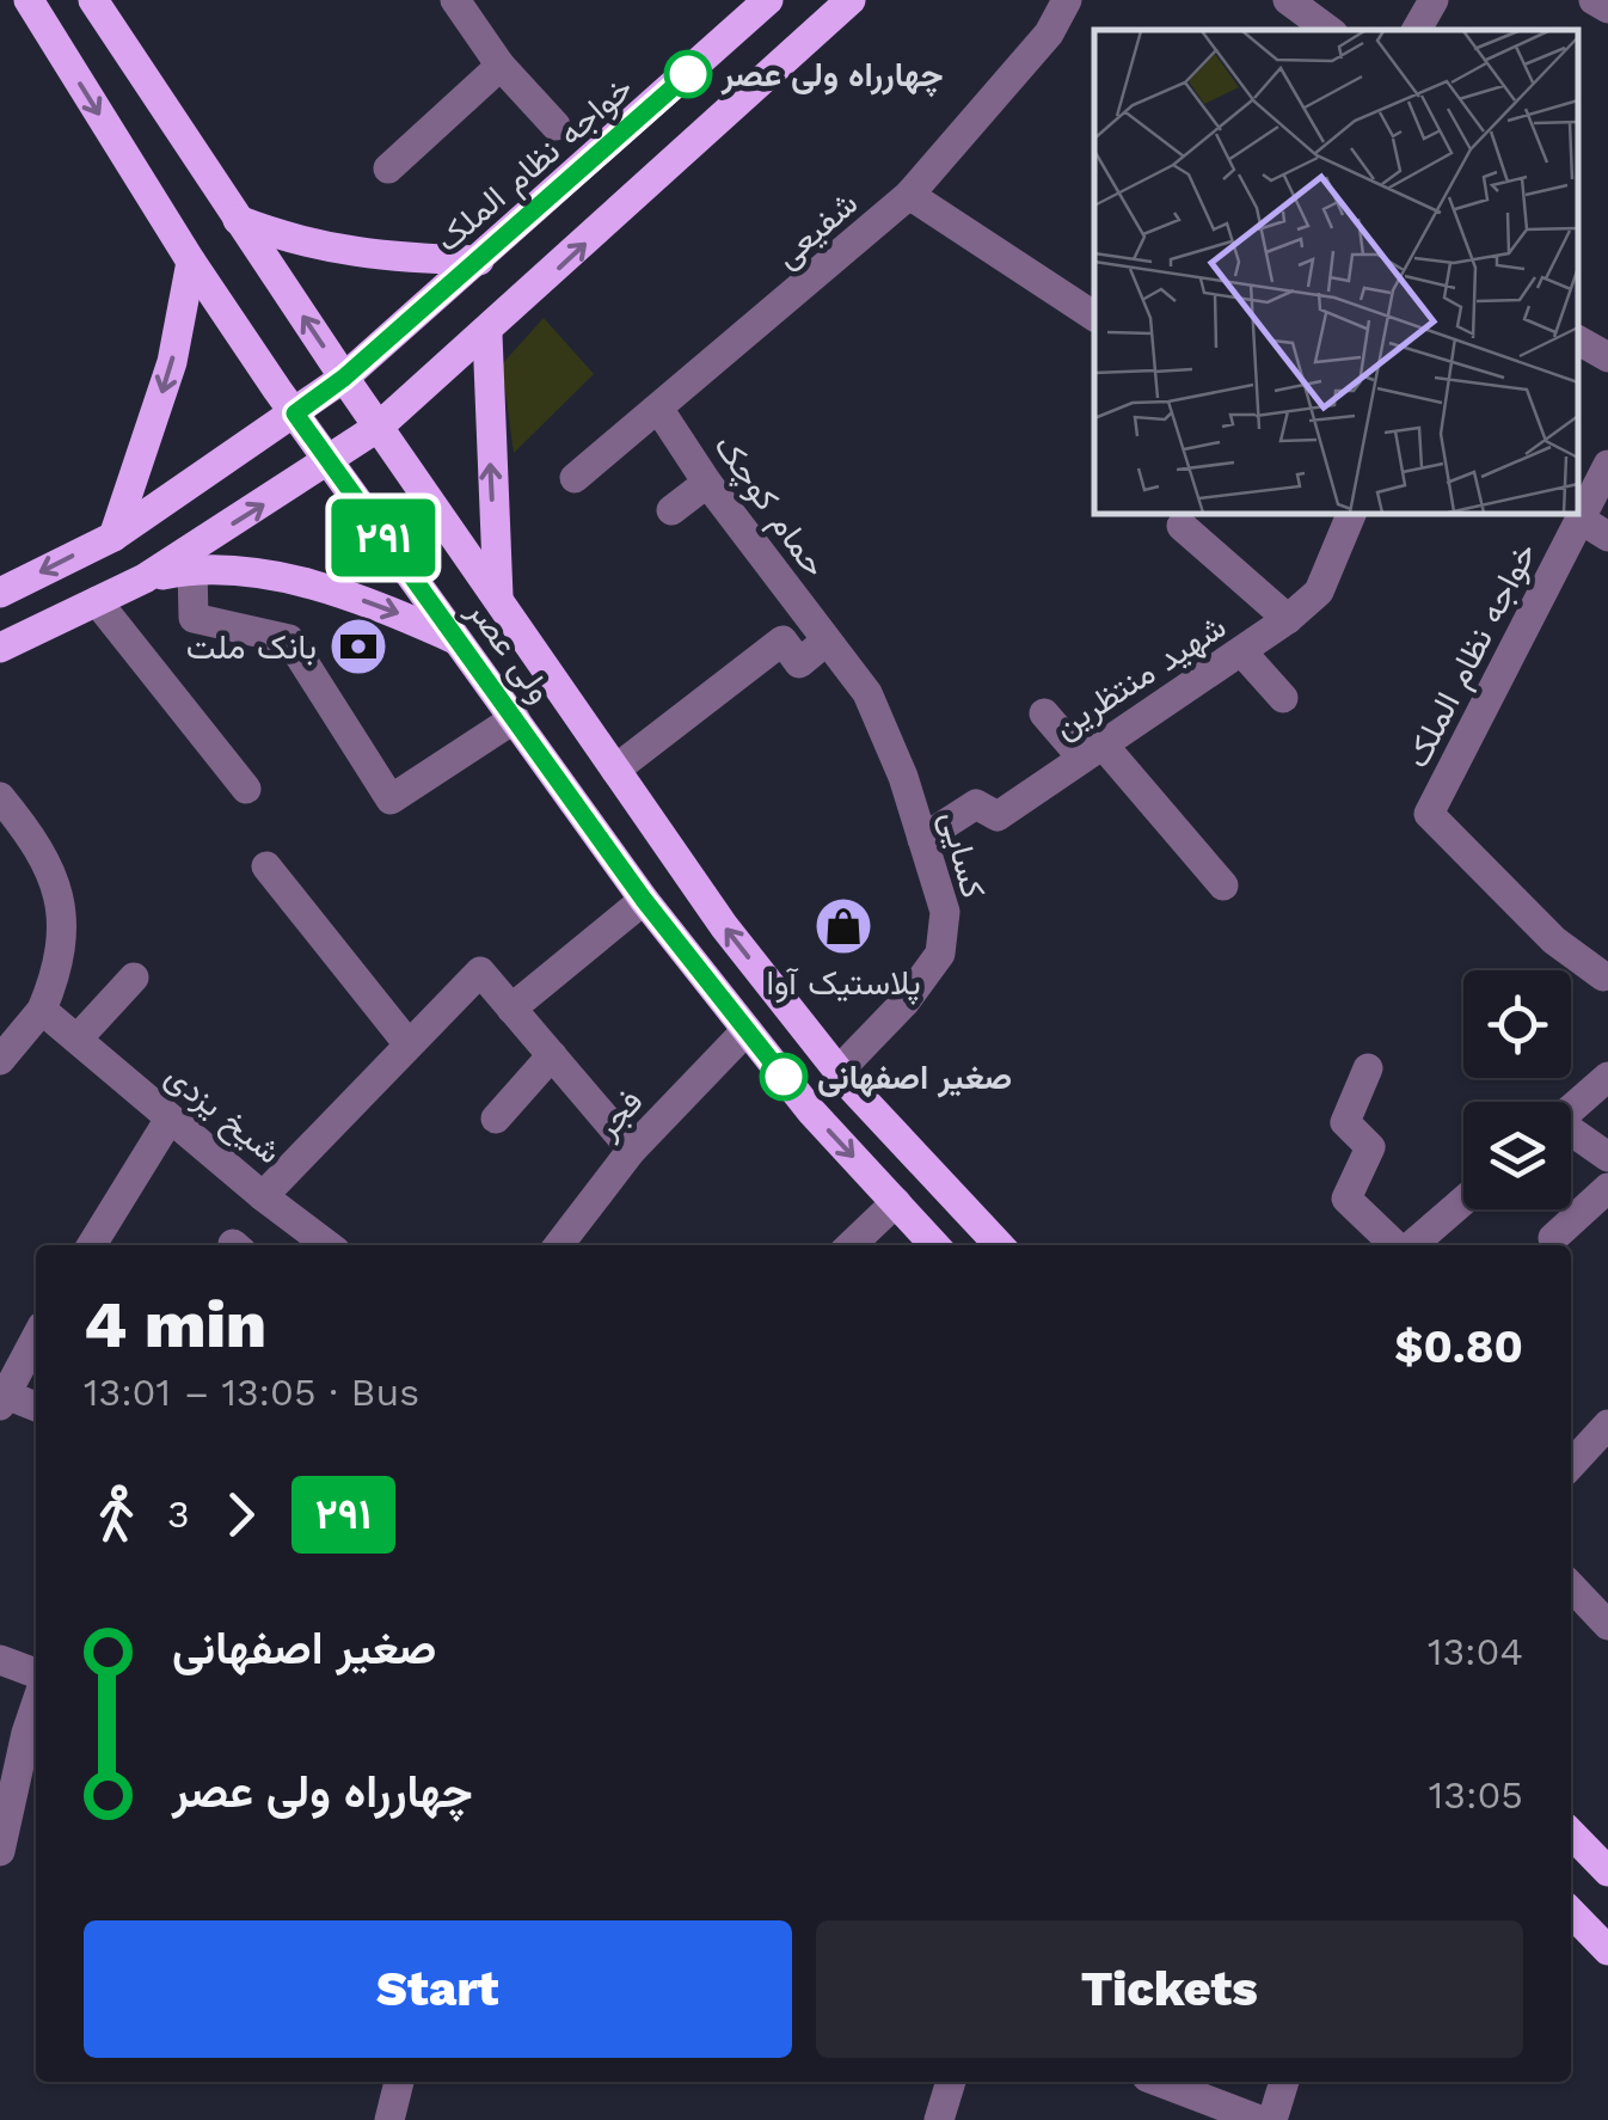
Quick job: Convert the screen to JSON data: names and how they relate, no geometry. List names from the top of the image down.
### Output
{
  "streets": {
    "main road": ["خواجه نظام الملک", "ولی عصر"],
    "street": [
      "شفیعی",
      "حمام کوچک",
      "شهید منتظرین",
      "کسایی",
      "شیخ یزدی",
      "فجر"
    ]
  },
  "crossings": [
    ["خواجه نظام الملک", "ولی عصر"],
    ["شفیعی", "حمام کوچک"],
    ["حمام کوچک", "کسایی"],
    ["ولی عصر", "کسایی"],
    ["ولی عصر", "فجر"],
    ["شهید منتظرین", "کسایی"],
    ["شیخ یزدی", "فجر"]
  ],
  "places": {
    "other": ["چهارراه ولی عصر", "صغیر اصفهانی"],
    "bank": ["بانک ملت"],
    "shop": ["پلاستیک آوا"]
  },
  "lines": ["bus line ۲۹۱"],
  "page": {
    "on_map": "۲۹۱",
    "heading": ["4 min", "13:01 – 13:05 · Bus", "$0.80"],
    "legs": ["3", "۲۹۱"],
    "list": [
      {
        "name": "صغیر اصفهانی",
        "value": "13:04"
      },
      {
        "name": "چهارراه ولی عصر",
        "value": "13:05"
      }
    ],
    "buttons": ["Start", "Tickets"]
  }
}
